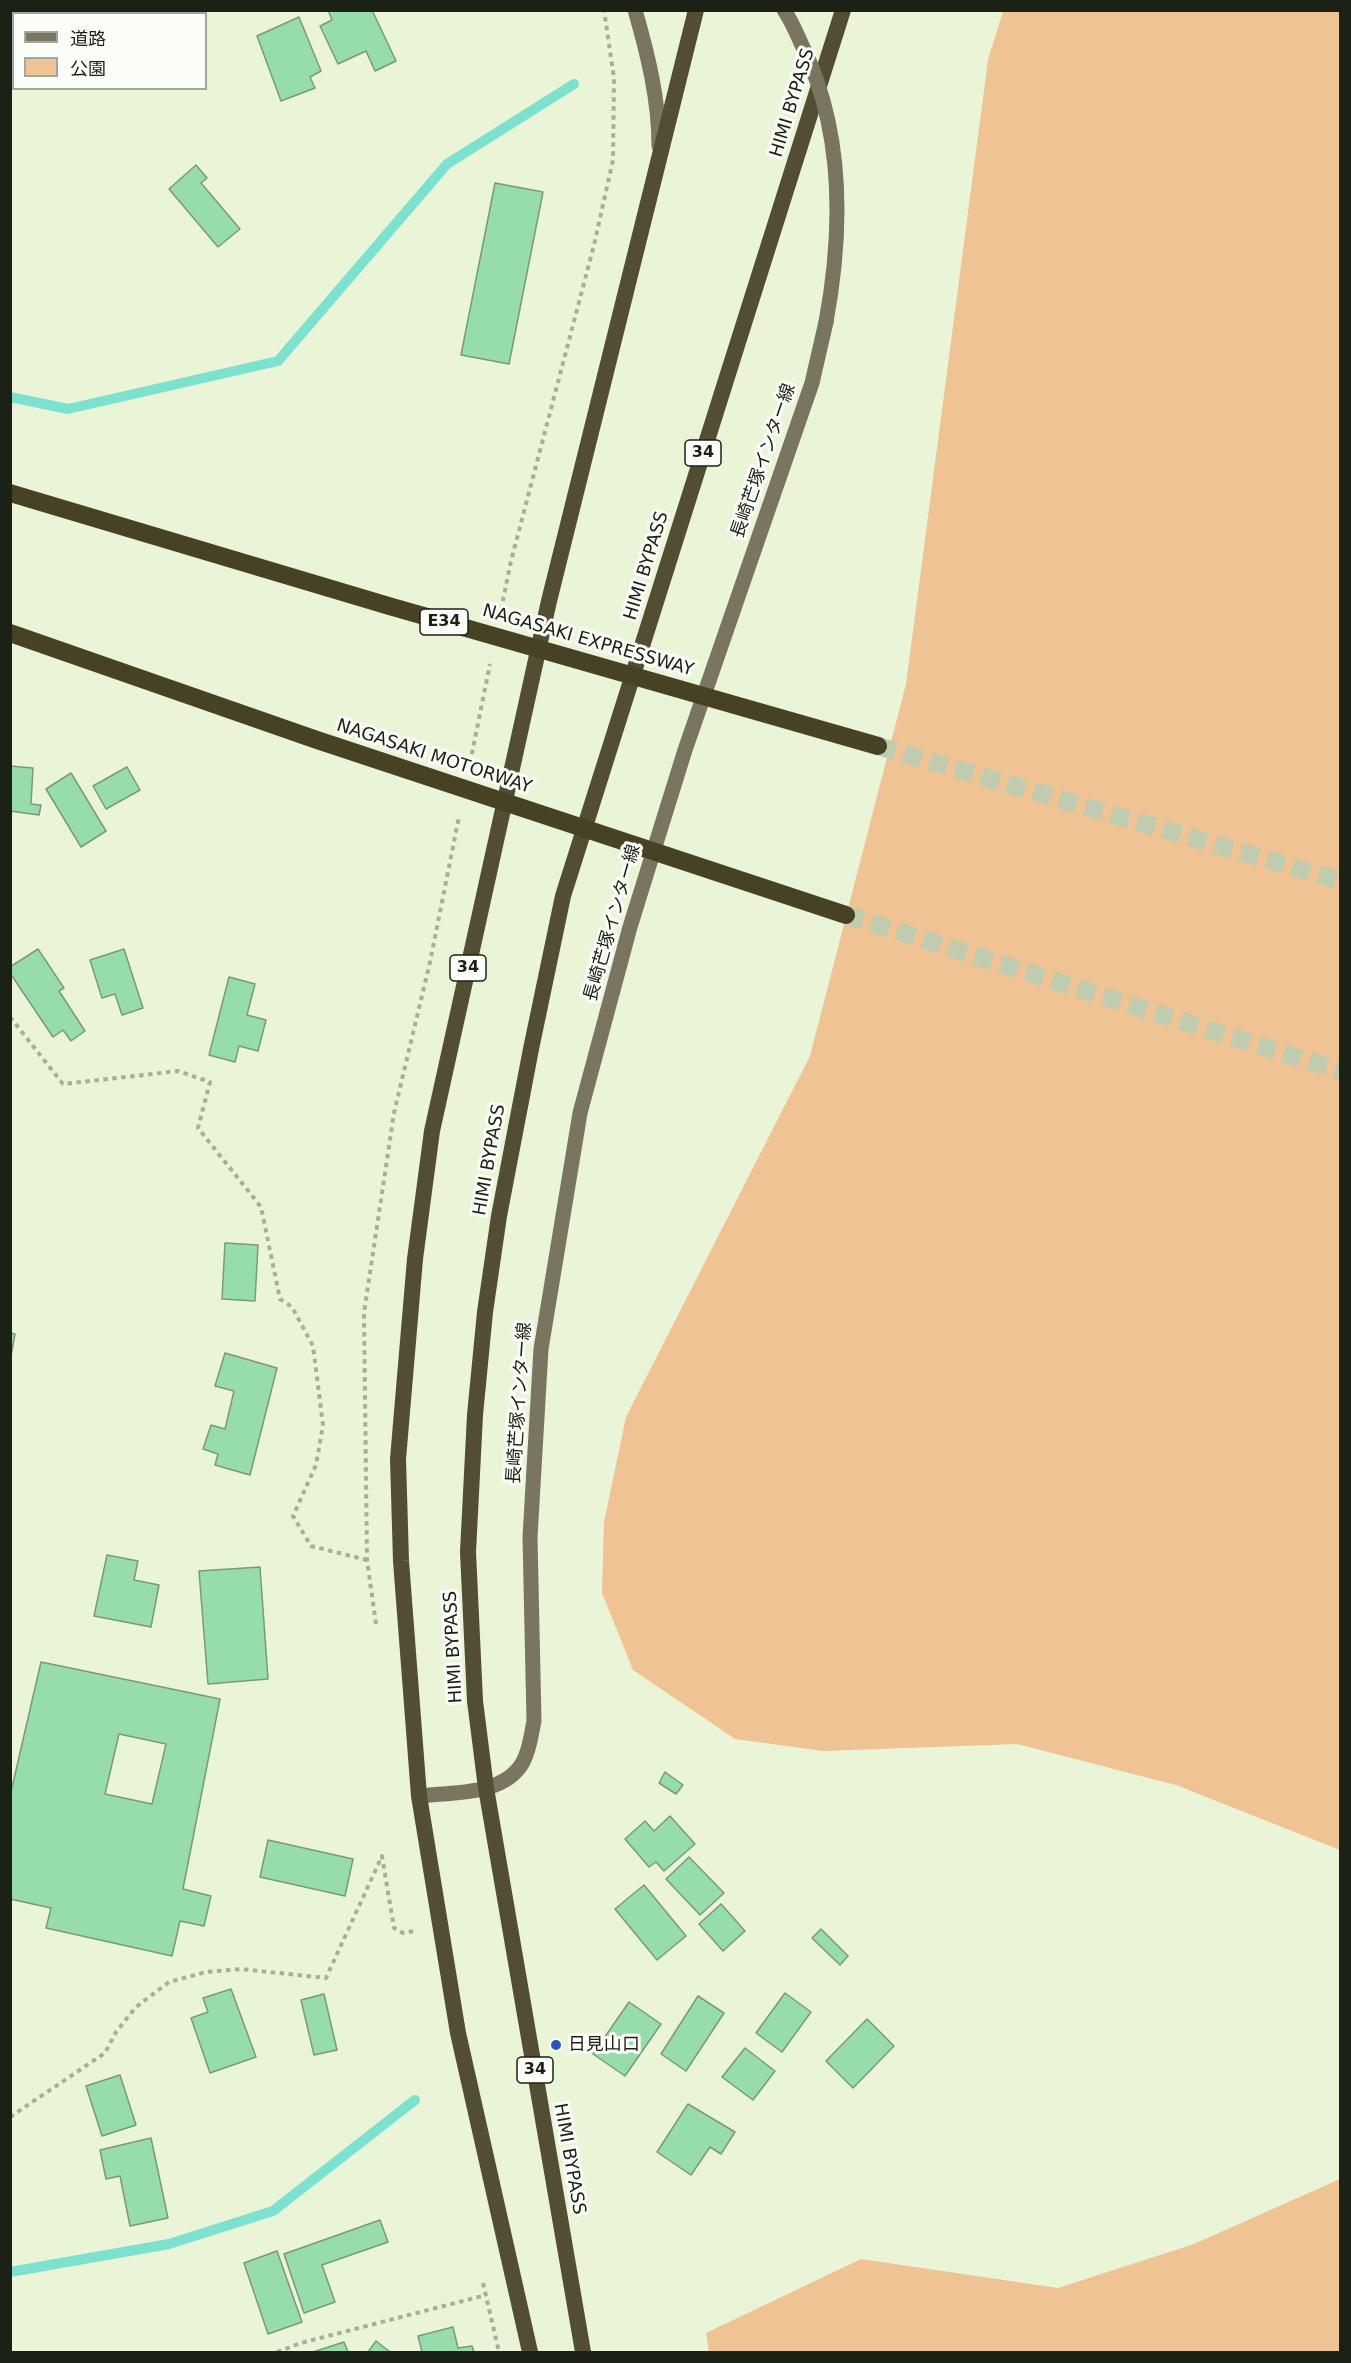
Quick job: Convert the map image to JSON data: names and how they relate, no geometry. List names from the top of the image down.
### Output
{
  "streets": {
    "highway": [
      "HIMI BYPASS",
      "34",
      "E34",
      "NAGASAKI EXPRESSWAY",
      "NAGASAKI MOTORWAY"
    ],
    "main road": ["長崎芒塚インター線"]
  },
  "crossings": [
    ["HIMI BYPASS", "長崎芒塚インター線"],
    ["34", "長崎芒塚インター線"]
  ],
  "places": ["日見山口"],
  "legend": ["道路", "公園"]
}
